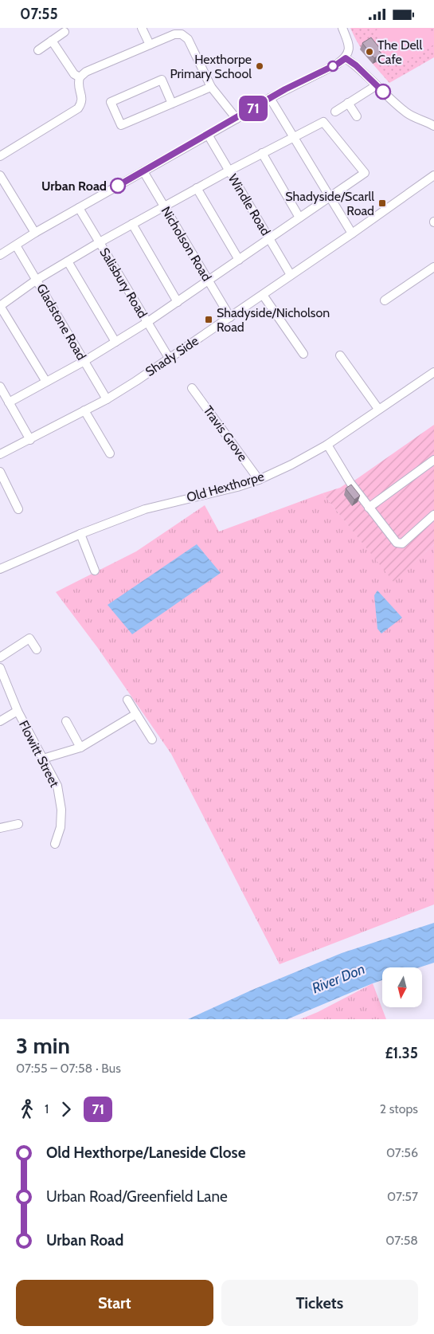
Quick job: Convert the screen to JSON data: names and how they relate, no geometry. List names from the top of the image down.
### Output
{
  "streets": {
    "street": [
      "Windle Road",
      "Nicholson Road",
      "Salisbury Road",
      "Gladstone Road",
      "Shady Side",
      "Travis Grove",
      "Old Hexthorpe",
      "Flowitt Street"
    ]
  },
  "crossings": [
    ["Windle Road", "Shady Side"],
    ["Nicholson Road", "Shady Side"],
    ["Salisbury Road", "Shady Side"],
    ["Gladstone Road", "Shady Side"],
    ["Travis Grove", "Old Hexthorpe"]
  ],
  "water": ["River Don"],
  "places": {
    "other": ["The Dell Cafe", "Hexthorpe Primary School", "Urban Road"],
    "transit": ["Shadyside/Scarll Road", "Shadyside/Nicholson Road"]
  },
  "lines": ["bus line 71"],
  "north": "bottom",
  "page": {
    "status": "07:55",
    "on_map": "71",
    "heading": ["3 min", "07:55 – 07:58 · Bus", "£1.35"],
    "legs": ["1", "71", "2 stops"],
    "list": [
      {
        "name": "Old Hexthorpe/Laneside Close",
        "value": "07:56"
      },
      {
        "name": "Urban Road/Greenfield Lane",
        "value": "07:57"
      },
      {
        "name": "Urban Road",
        "value": "07:58"
      }
    ],
    "buttons": ["Start", "Tickets"]
  }
}
